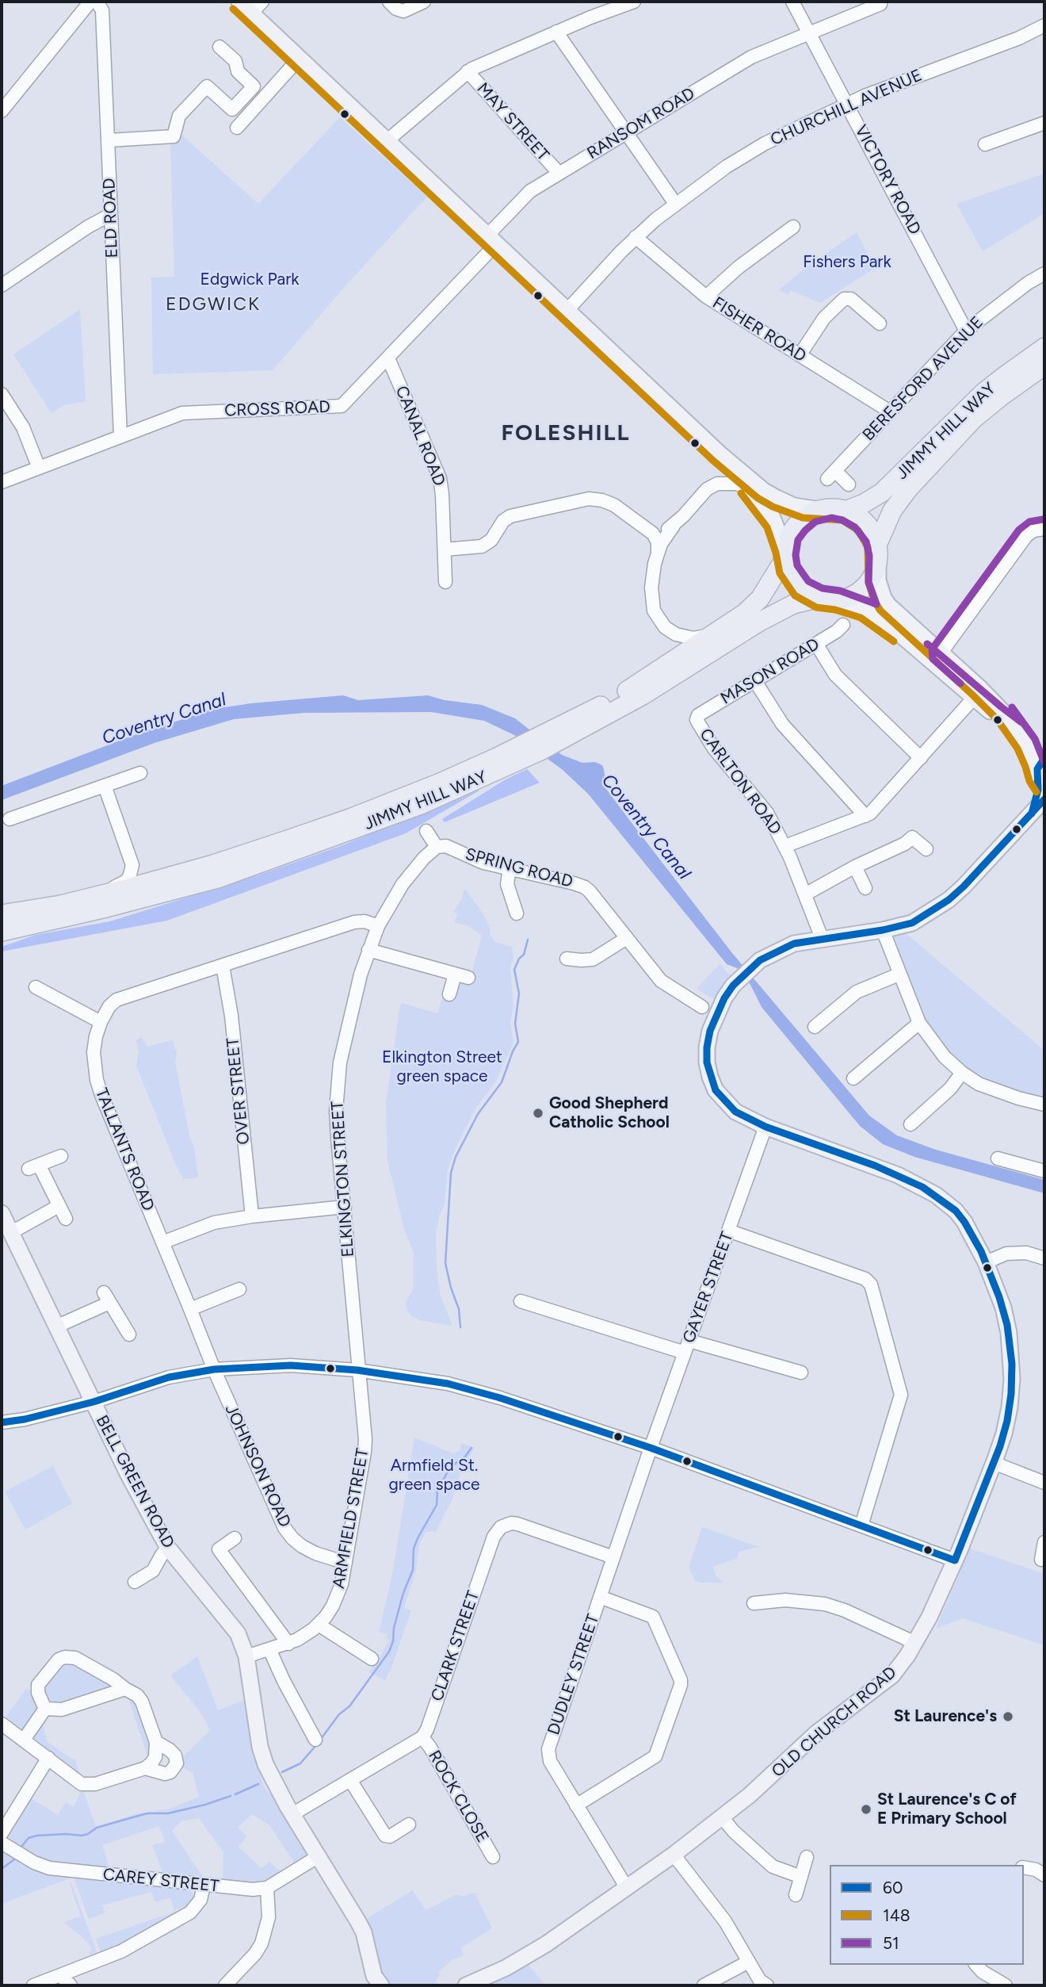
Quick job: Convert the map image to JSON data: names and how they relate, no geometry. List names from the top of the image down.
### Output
{
  "streets": {
    "highway": ["JIMMY HILL WAY"],
    "main road": ["BELL GREEN ROAD", "OLD CHURCH ROAD"],
    "street": [
      "CHURCHILL AVENUE",
      "MAY STREET",
      "RANSOM ROAD",
      "VICTORY ROAD",
      "ELD ROAD",
      "FISHER ROAD",
      "BERESFORD AVENUE",
      "CROSS ROAD",
      "CANAL ROAD",
      "MASON ROAD",
      "CARLTON ROAD",
      "SPRING ROAD",
      "OVER STREET",
      "TALLANTS ROAD",
      "ELKINGTON STREET",
      "GAYER STREET",
      "JOHNSON ROAD",
      "ARMFIELD STREET",
      "CLARK STREET",
      "DUDLEY STREET",
      "ROCK CLOSE",
      "CAREY STREET"
    ]
  },
  "crossings": [
    ["CHURCHILL AVENUE", "VICTORY ROAD"],
    ["CHURCHILL AVENUE", "FISHER ROAD"],
    ["MAY STREET", "RANSOM ROAD"],
    ["RANSOM ROAD", "VICTORY ROAD"],
    ["RANSOM ROAD", "CROSS ROAD"],
    ["VICTORY ROAD", "BERESFORD AVENUE"],
    ["ELD ROAD", "CROSS ROAD"],
    ["FISHER ROAD", "BERESFORD AVENUE"],
    ["CROSS ROAD", "CANAL ROAD"],
    ["MASON ROAD", "CARLTON ROAD"],
    ["CARLTON ROAD", "OLD CHURCH ROAD"],
    ["SPRING ROAD", "ELKINGTON STREET"],
    ["OVER STREET", "TALLANTS ROAD"],
    ["TALLANTS ROAD", "ELKINGTON STREET"],
    ["TALLANTS ROAD", "JOHNSON ROAD"],
    ["ELKINGTON STREET", "ARMFIELD STREET"],
    ["GAYER STREET", "DUDLEY STREET"],
    ["GAYER STREET", "OLD CHURCH ROAD"],
    ["JOHNSON ROAD", "ARMFIELD STREET"],
    ["BELL GREEN ROAD", "ARMFIELD STREET"],
    ["CLARK STREET", "DUDLEY STREET"],
    ["CLARK STREET", "ROCK CLOSE"],
    ["DUDLEY STREET", "OLD CHURCH ROAD"]
  ],
  "districts": ["EDGWICK", "FOLESHILL"],
  "water": ["Coventry Canal"],
  "parks": [
    "Fishers Park",
    "Edgwick Park",
    "Elkington Street green space",
    "Armfield St. green space"
  ],
  "places": ["Good Shepherd Catholic School", "St Laurence's", "St Laurence's C of E Primary School"],
  "lines": ["transit line 148", "transit line 51", "transit line 60"],
  "legend": ["60", "148", "51"]
}
